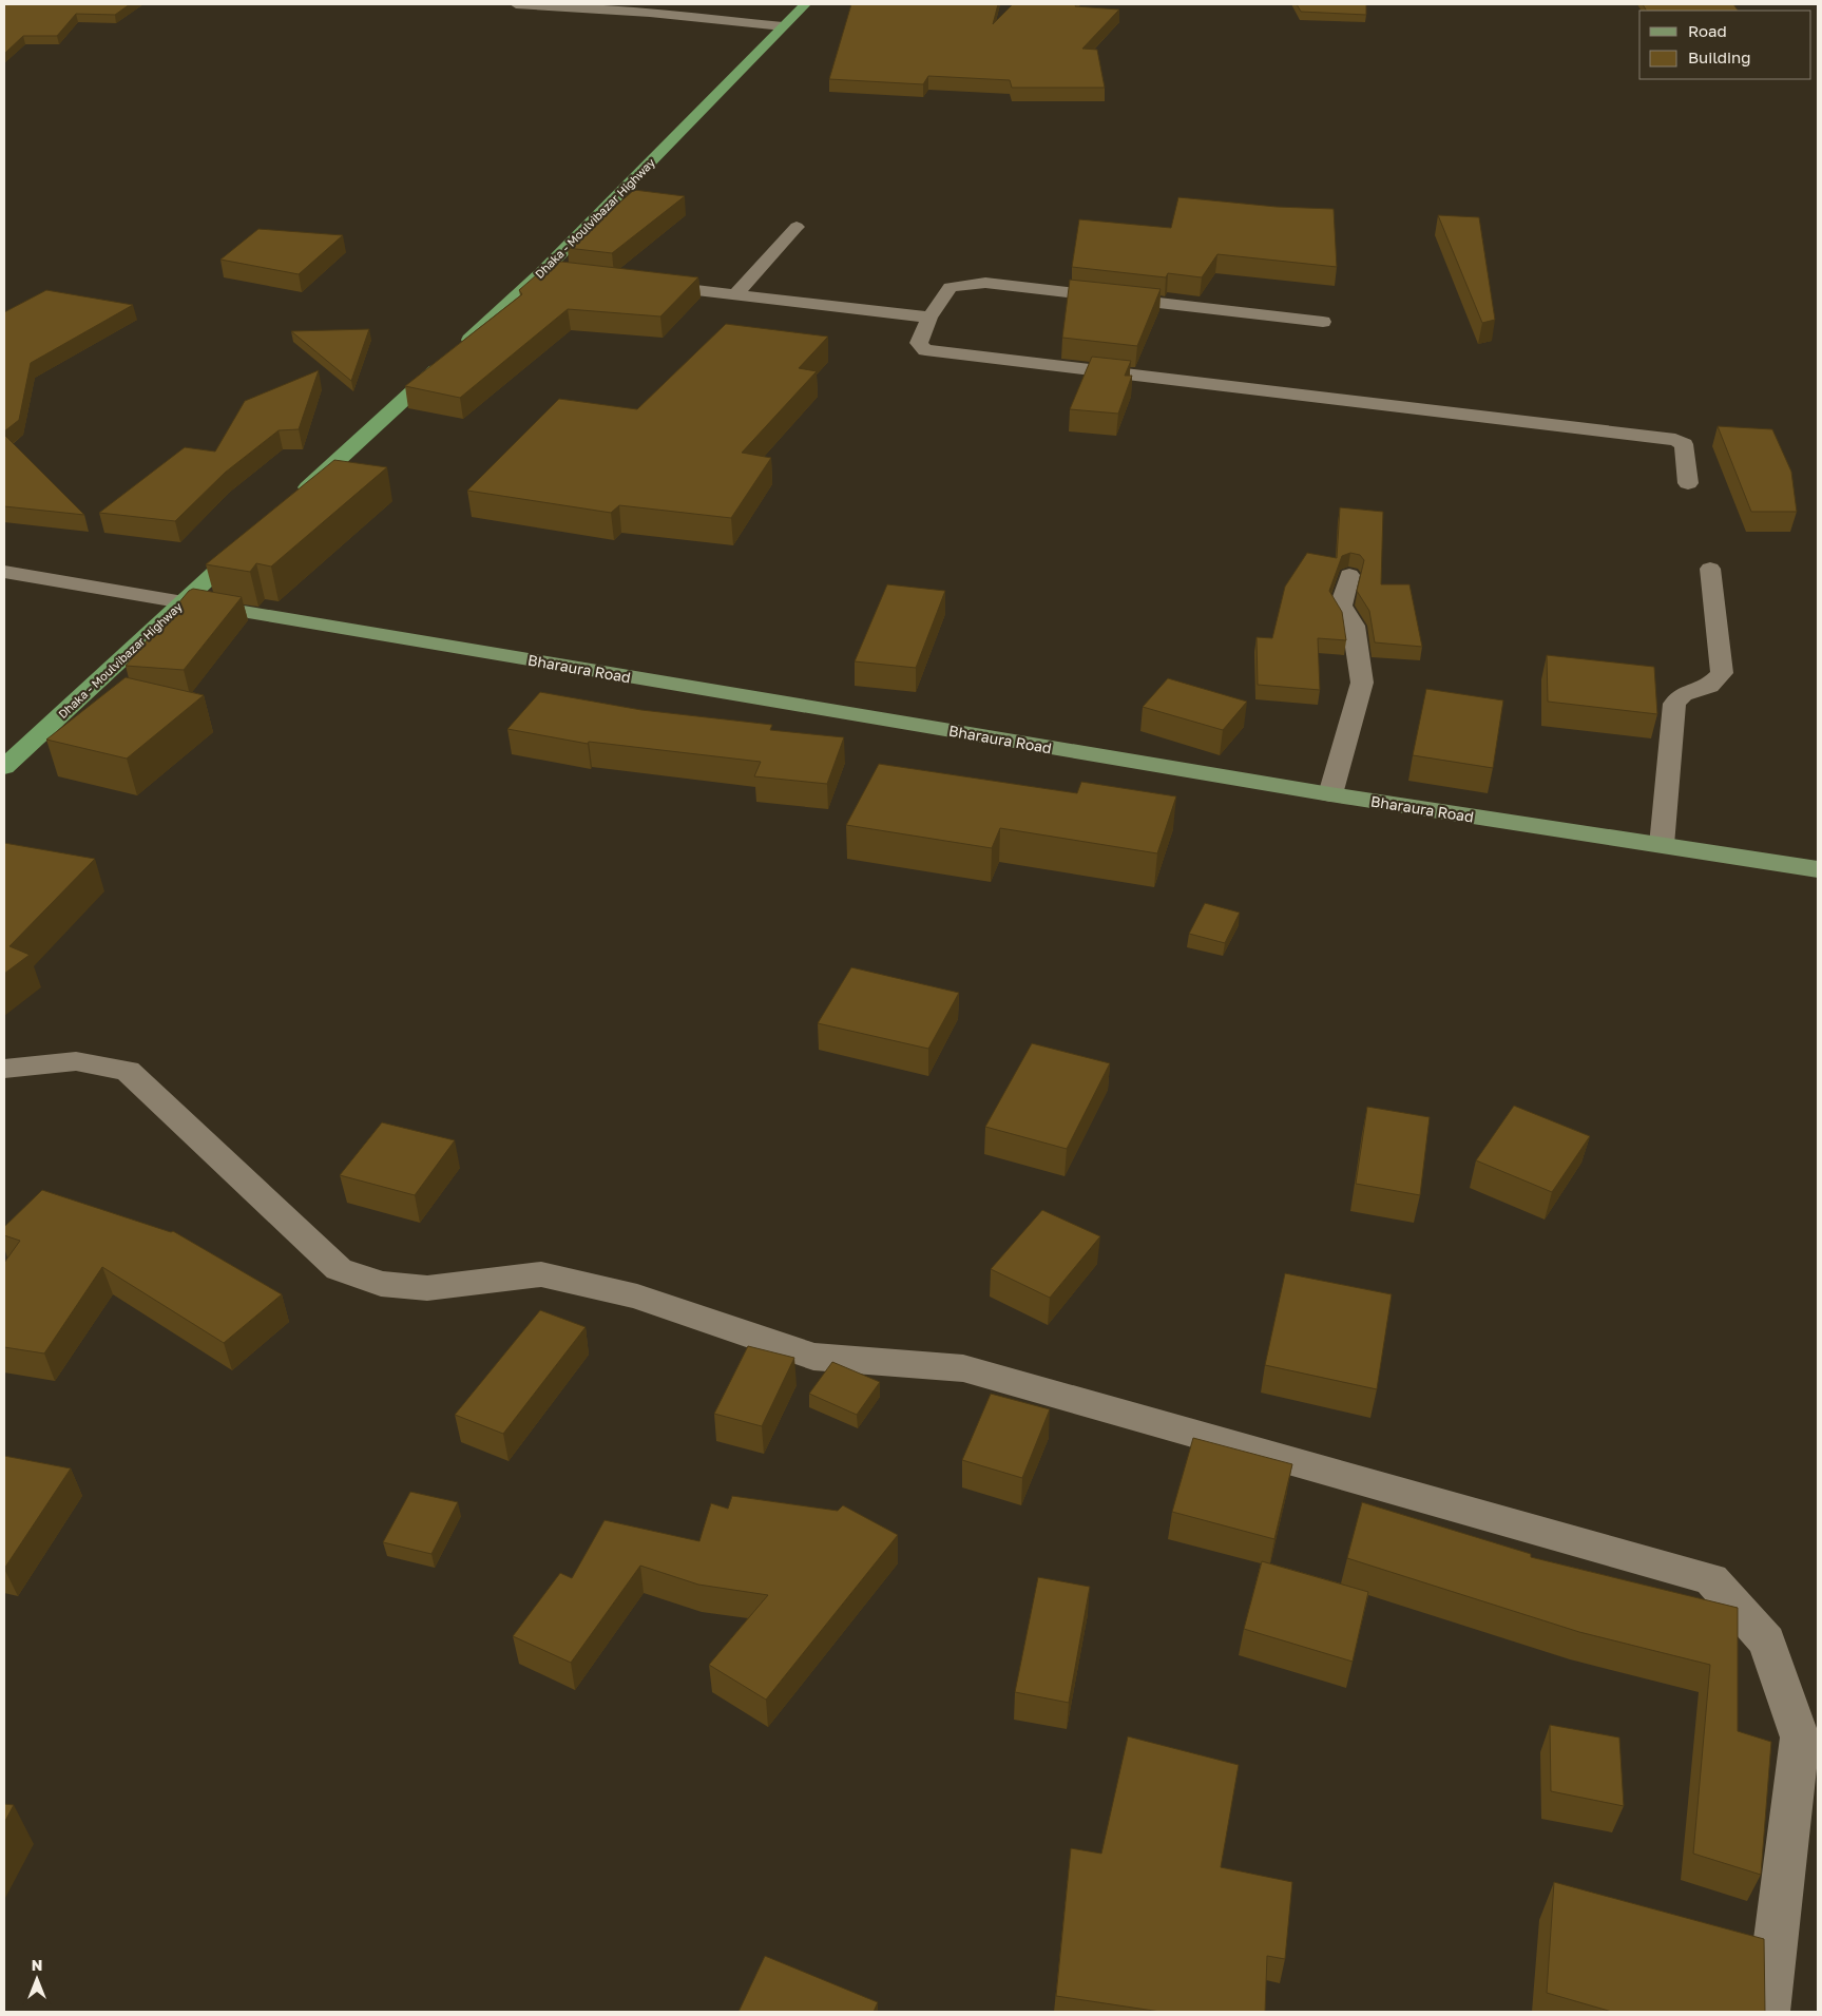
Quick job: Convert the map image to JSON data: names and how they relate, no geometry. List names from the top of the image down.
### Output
{
  "streets": {
    "highway": ["Dhaka - Moulvibazar Highway"],
    "main road": ["Bharaura Road"]
  },
  "crossings": [
    ["Dhaka - Moulvibazar Highway", "Bharaura Road"]
  ],
  "legend": ["Road", "Building"],
  "north": "top"
}
